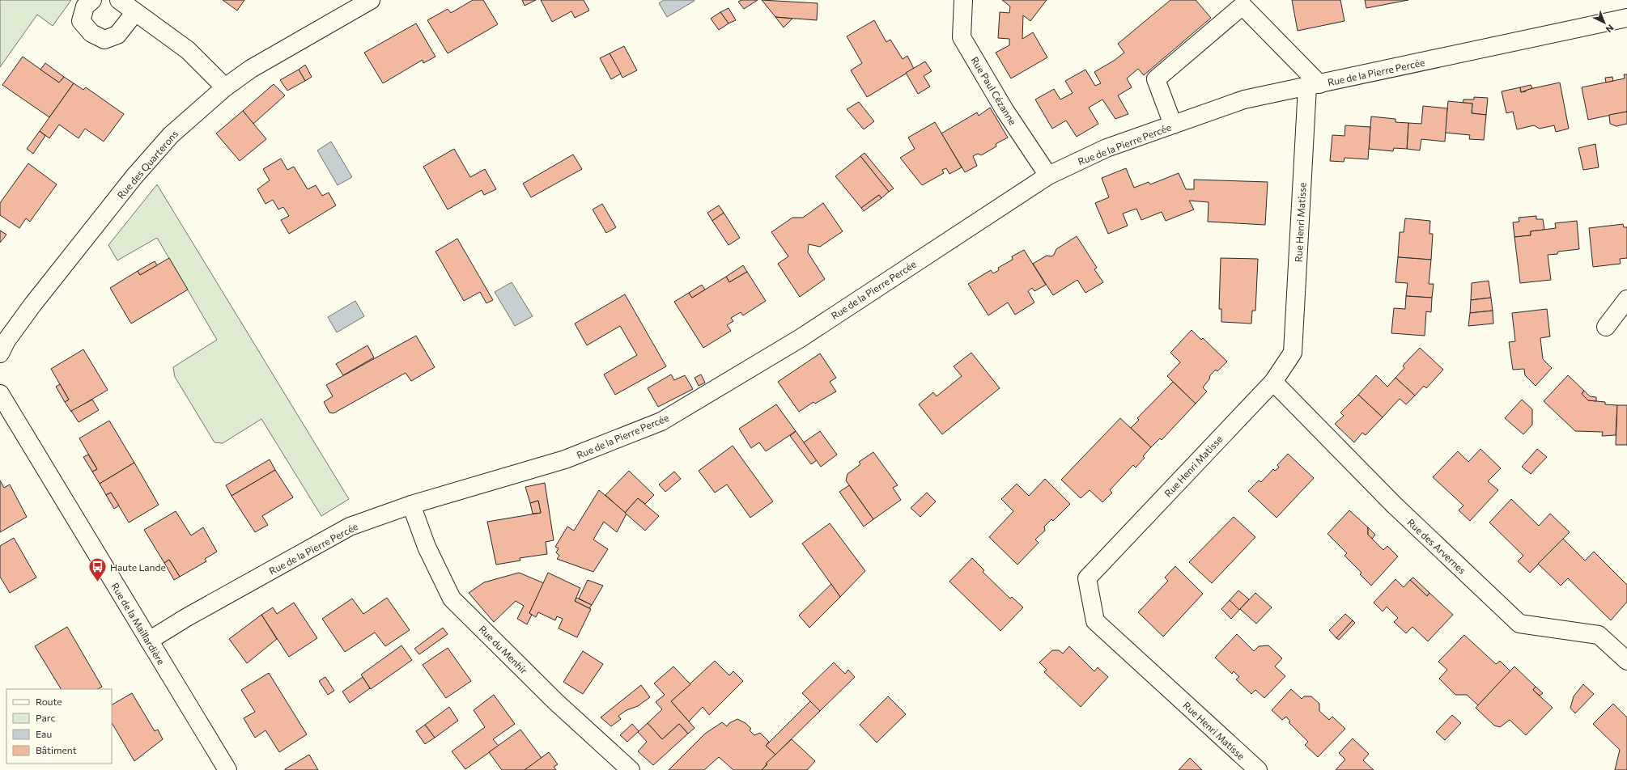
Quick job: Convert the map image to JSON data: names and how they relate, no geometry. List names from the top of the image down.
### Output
{
  "streets": {
    "street": [
      "Rue de la Pierre Percée",
      "Rue Paul Cézanne",
      "Rue des Quarterons",
      "Rue Henri Matisse",
      "Rue des Arvernes",
      "Rue de la Maillardière",
      "Rue du Menhir"
    ]
  },
  "crossings": [
    ["Rue de la Pierre Percée", "Rue Paul Cézanne"],
    ["Rue de la Pierre Percée", "Rue Henri Matisse"],
    ["Rue de la Pierre Percée", "Rue de la Maillardière"],
    ["Rue de la Pierre Percée", "Rue du Menhir"],
    ["Rue Henri Matisse", "Rue des Arvernes"]
  ],
  "places": {
    "bus stop": ["Haute Lande"]
  },
  "legend": [
    "Route",
    "Parc",
    "Eau",
    "Bâtiment"
  ],
  "north": "bottom right"
}
